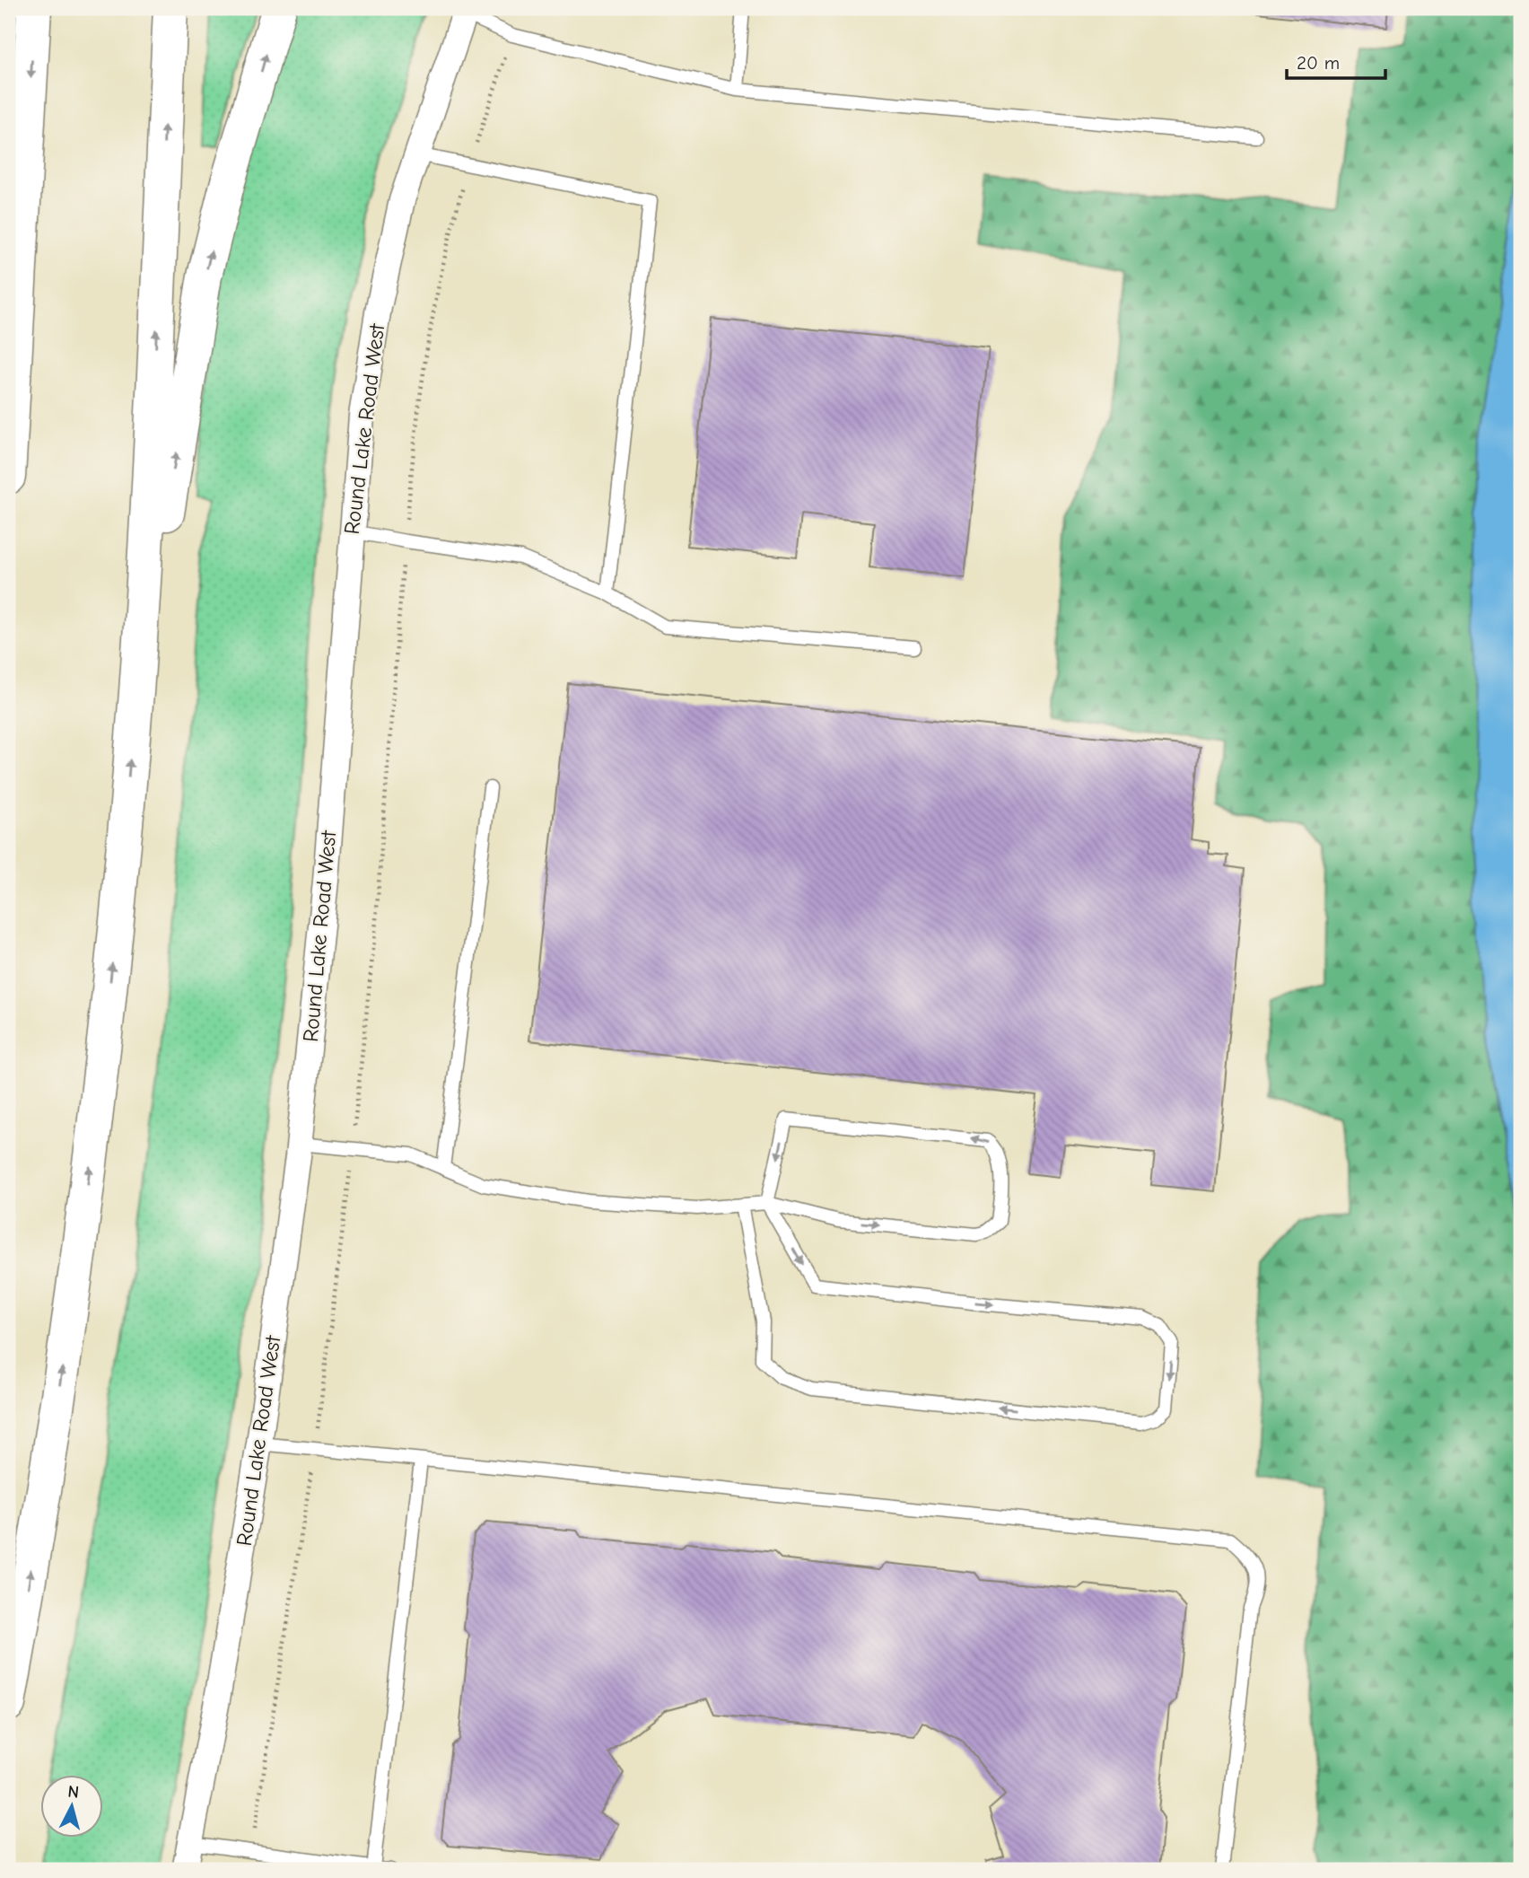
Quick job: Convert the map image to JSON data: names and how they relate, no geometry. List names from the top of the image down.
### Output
{
  "streets": {
    "street": ["Round Lake Road West"]
  },
  "scale_bar": "20 m",
  "north": "top"
}
